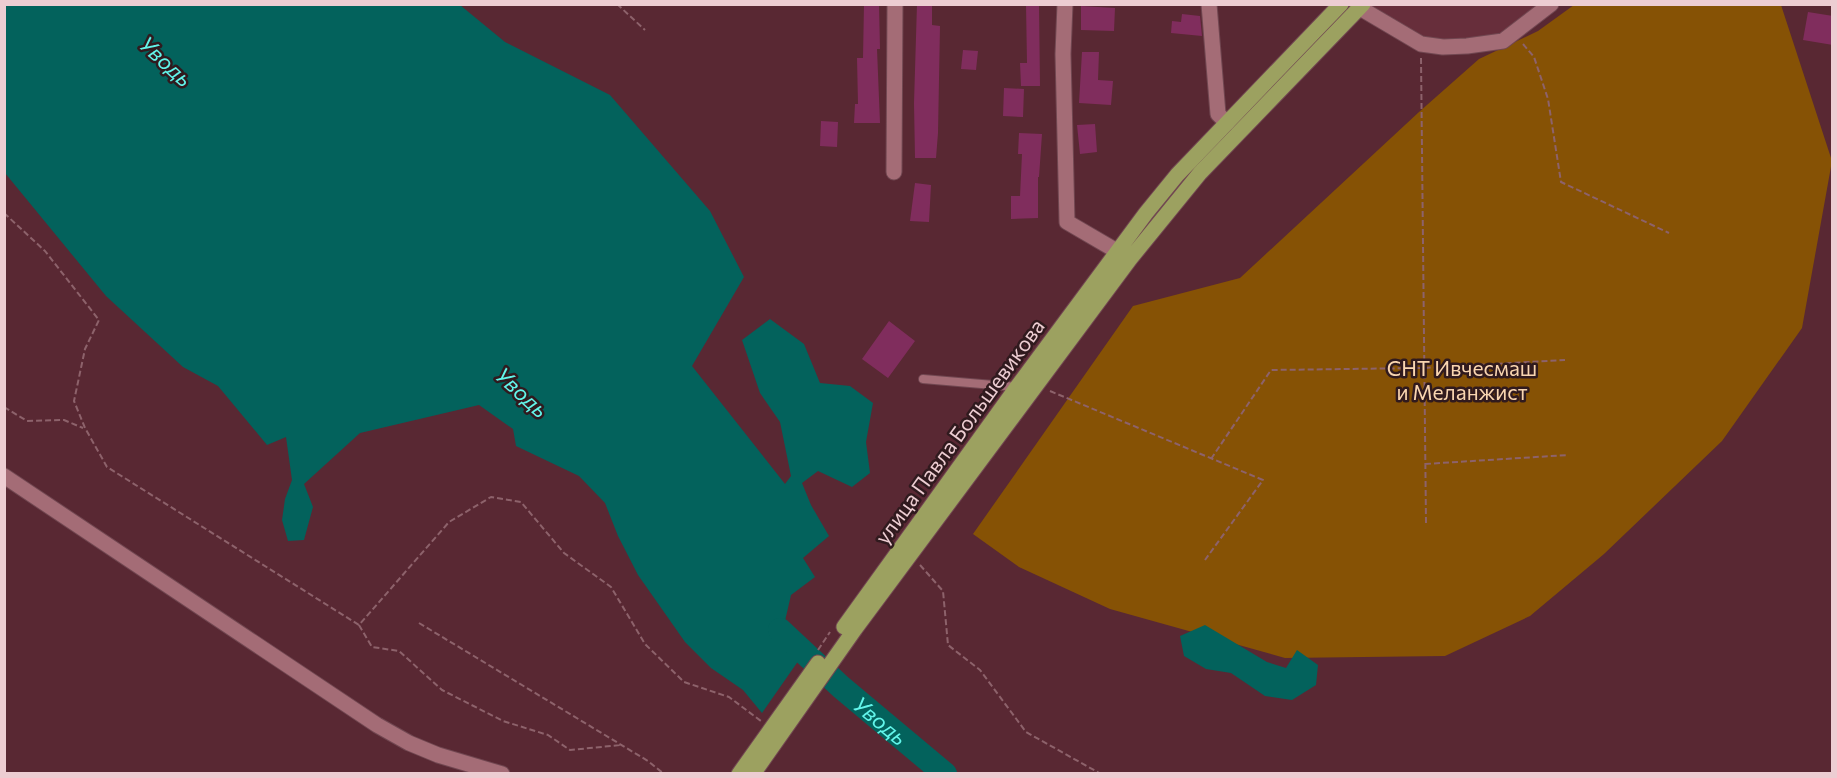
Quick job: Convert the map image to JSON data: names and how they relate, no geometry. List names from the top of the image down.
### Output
{
  "streets": {
    "main road": ["улица Павла Большевикова"]
  },
  "water": ["Уводь"],
  "parks": ["СНТ Ивчесмаш и Меланжист"]
}
